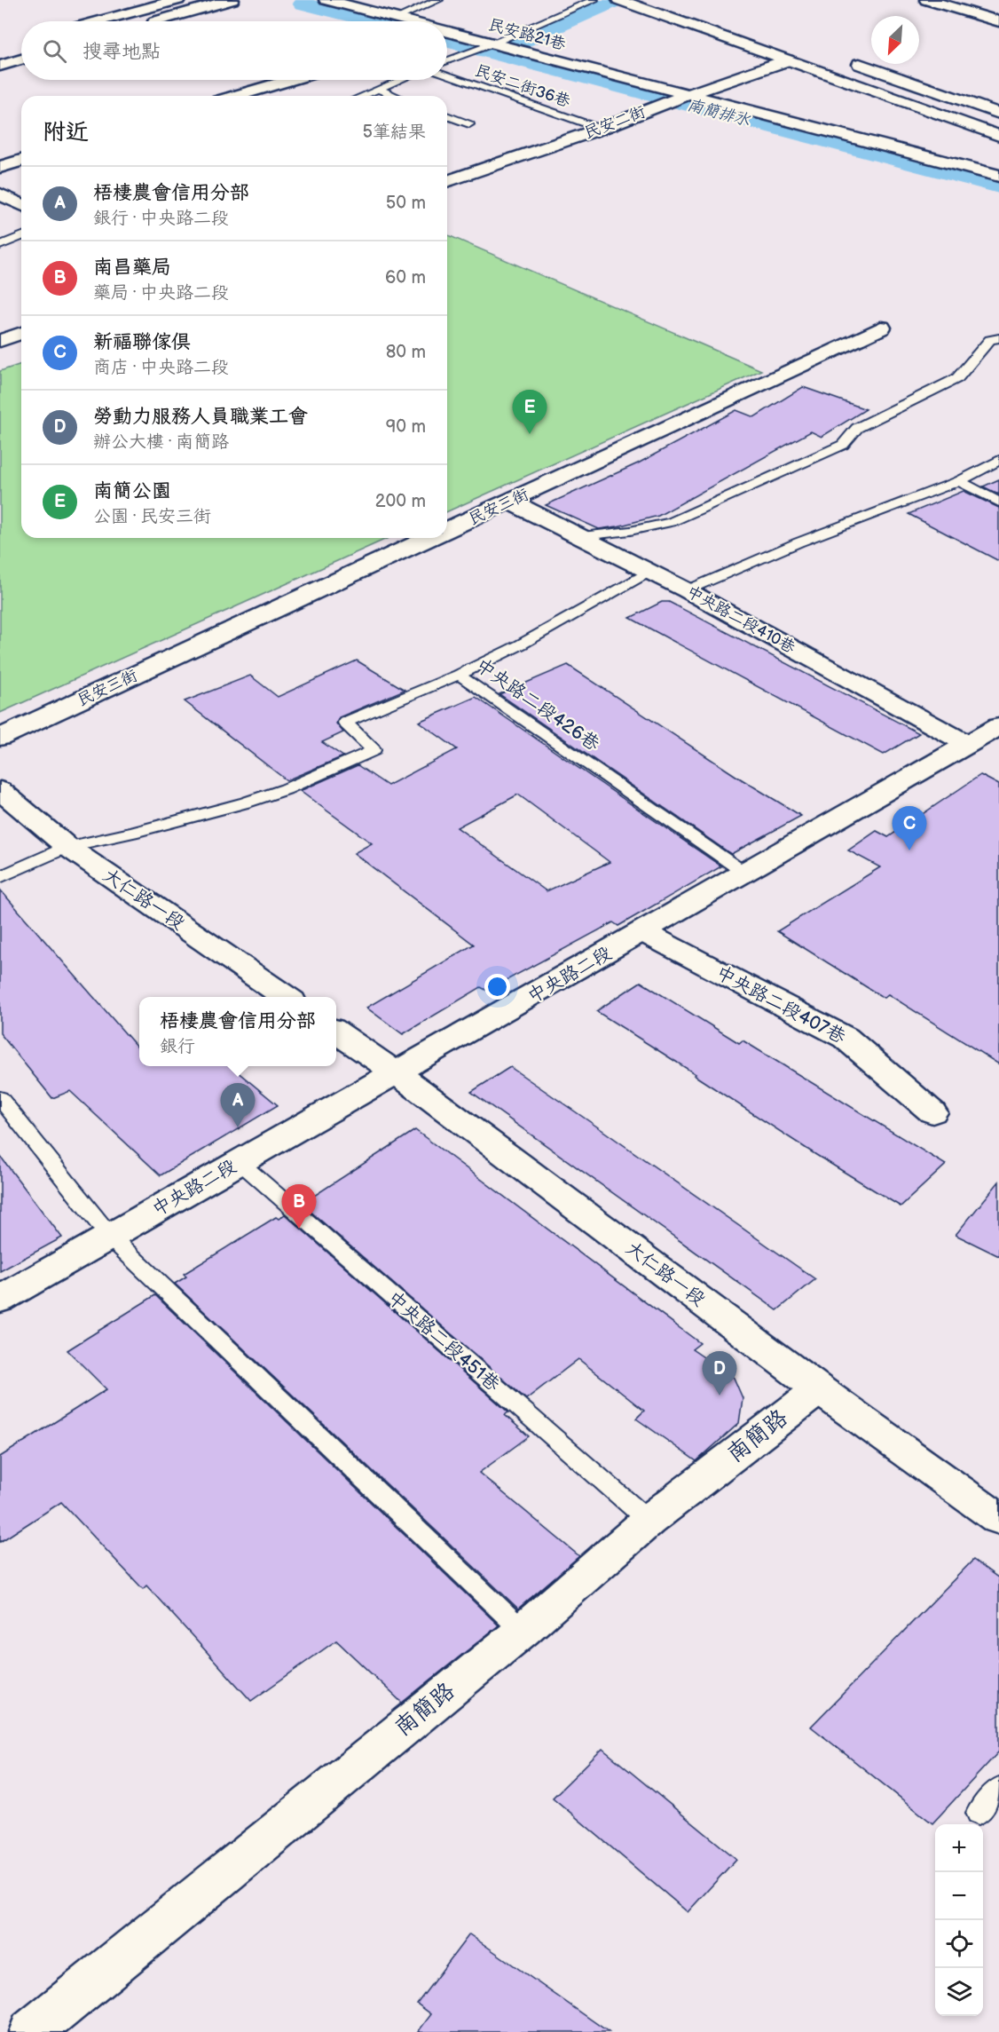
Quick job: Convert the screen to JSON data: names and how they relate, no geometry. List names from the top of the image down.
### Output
{
  "streets": {
    "street": [
      "民安路21巷",
      "民安二街",
      "民安三街",
      "中央路二段410巷",
      "大仁路一段",
      "中央路二段",
      "中央路二段407巷",
      "南簡路"
    ],
    "lane": ["民安二街36巷", "中央路二段426巷", "中央路二段451巷"]
  },
  "crossings": [
    ["民安路21巷", "民安二街"],
    ["民安二街36巷", "民安二街"],
    ["民安三街", "中央路二段410巷"],
    ["中央路二段410巷", "中央路二段426巷"],
    ["中央路二段410巷", "中央路二段"],
    ["中央路二段426巷", "中央路二段"],
    ["大仁路一段", "中央路二段"],
    ["大仁路一段", "南簡路"],
    ["中央路二段", "中央路二段407巷"],
    ["中央路二段", "中央路二段451巷"],
    ["中央路二段451巷", "南簡路"]
  ],
  "water": ["南簡排水"],
  "north": "bottom left",
  "page": {
    "search": "搜尋地點",
    "heading": ["附近", "5筆結果"],
    "list": [
      {
        "mark": "A",
        "name": "梧棲農會信用分部",
        "note": "銀行 · 中央路二段",
        "value": "50 m"
      },
      {
        "mark": "B",
        "name": "南昌藥局",
        "note": "藥局 · 中央路二段",
        "value": "60 m"
      },
      {
        "mark": "C",
        "name": "新福聯傢俱",
        "note": "商店 · 中央路二段",
        "value": "80 m"
      },
      {
        "mark": "D",
        "name": "勞動力服務人員職業工會",
        "note": "辦公大樓 · 南簡路",
        "value": "90 m"
      },
      {
        "mark": "E",
        "name": "南簡公園",
        "note": "公園 · 民安三街",
        "value": "200 m"
      }
    ],
    "pins": [
      "E",
      "C",
      "A",
      "B",
      "D"
    ],
    "popup": ["梧棲農會信用分部", "銀行"],
    "map_buttons": ["+", "−"]
  }
}
